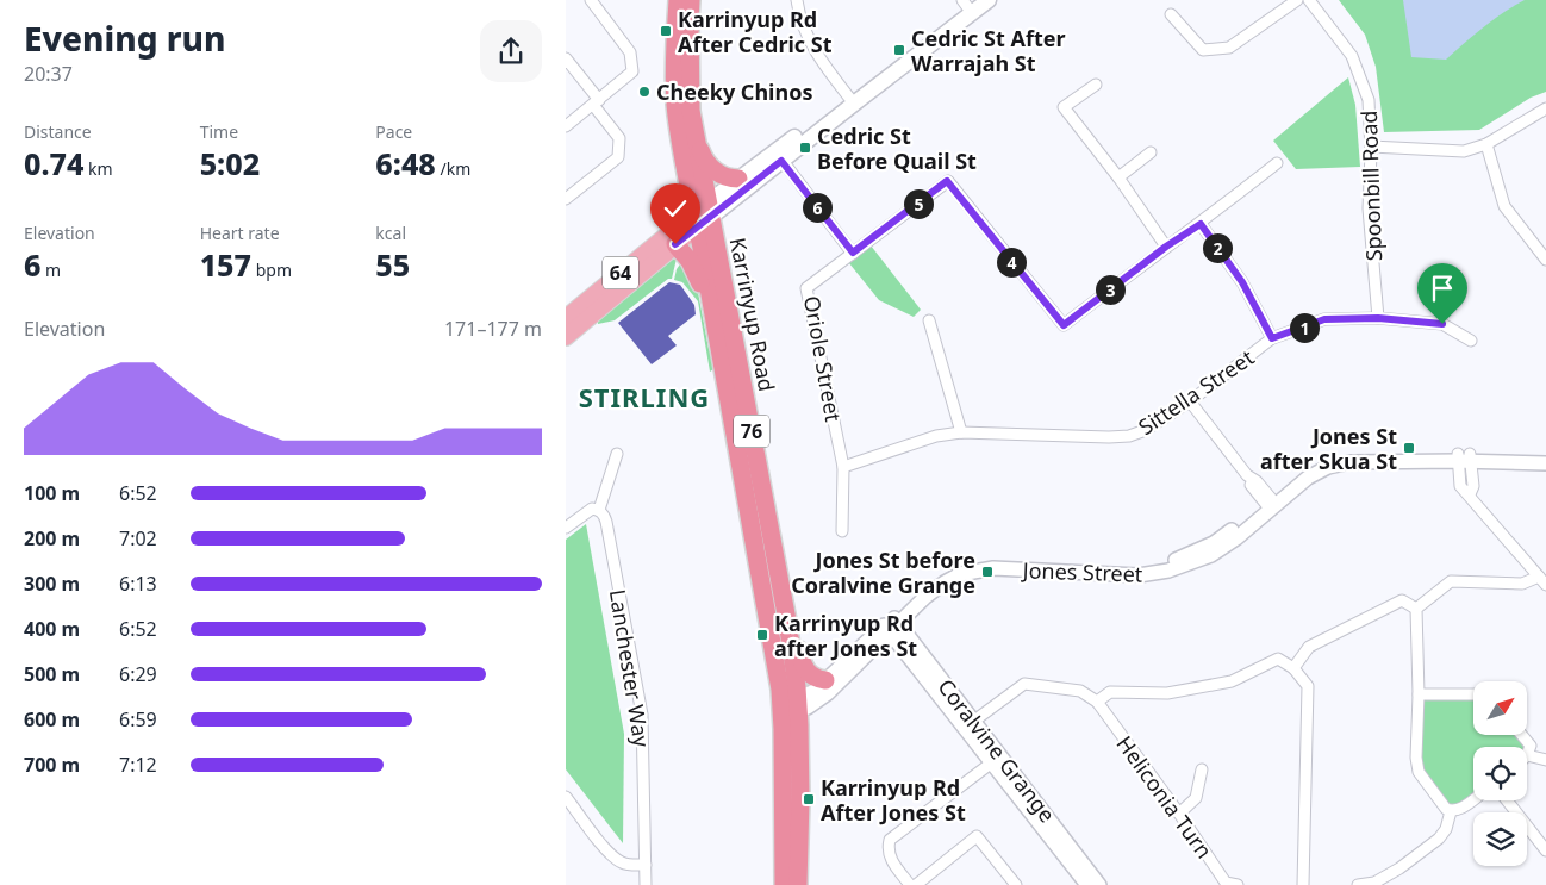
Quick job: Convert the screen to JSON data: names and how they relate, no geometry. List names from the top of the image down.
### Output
{
  "streets": {
    "highway": ["Karrinyup Road", "76"],
    "main road": ["64"],
    "street": [
      "Spoonbill Road",
      "Oriole Street",
      "Sittella Street",
      "Jones Street",
      "Lanchester Way",
      "Coralvine Grange",
      "Heliconia Turn"
    ]
  },
  "crossings": [
    ["Spoonbill Road", "Sittella Street"],
    ["64", "Karrinyup Road"],
    ["Karrinyup Road", "Jones Street"],
    ["Oriole Street", "Sittella Street"],
    ["Jones Street", "Coralvine Grange"]
  ],
  "districts": ["STIRLING"],
  "places": {
    "transit": [
      "Karrinyup Rd After Cedric St",
      "Cedric St After Warrajah St",
      "Cedric St Before Quail St",
      "Jones St after Skua St",
      "Jones St before Coralvine Grange",
      "Karrinyup Rd after Jones St",
      "Karrinyup Rd After Jones St"
    ],
    "other": ["Cheeky Chinos"]
  },
  "north": "top right",
  "page": {
    "heading": ["Evening run", "20:37"],
    "stats": [
      ["Distance", "0.74 km"],
      ["Time", "5:02"],
      ["Pace", "6:48 /km"],
      ["Elevation", "6 m"],
      ["Heart rate", "157 bpm"],
      ["kcal", "55"]
    ],
    "pins": [
      "5",
      "6",
      "2",
      "4",
      "3",
      "1"
    ],
    "chart": ["Elevation", "171–177 m"],
    "list": [
      {
        "name": "100 m",
        "note": "6:52"
      },
      {
        "name": "200 m",
        "note": "7:02"
      },
      {
        "name": "300 m",
        "note": "6:13"
      },
      {
        "name": "400 m",
        "note": "6:52"
      },
      {
        "name": "500 m",
        "note": "6:29"
      },
      {
        "name": "600 m",
        "note": "6:59"
      },
      {
        "name": "700 m",
        "note": "7:12"
      }
    ]
  }
}
